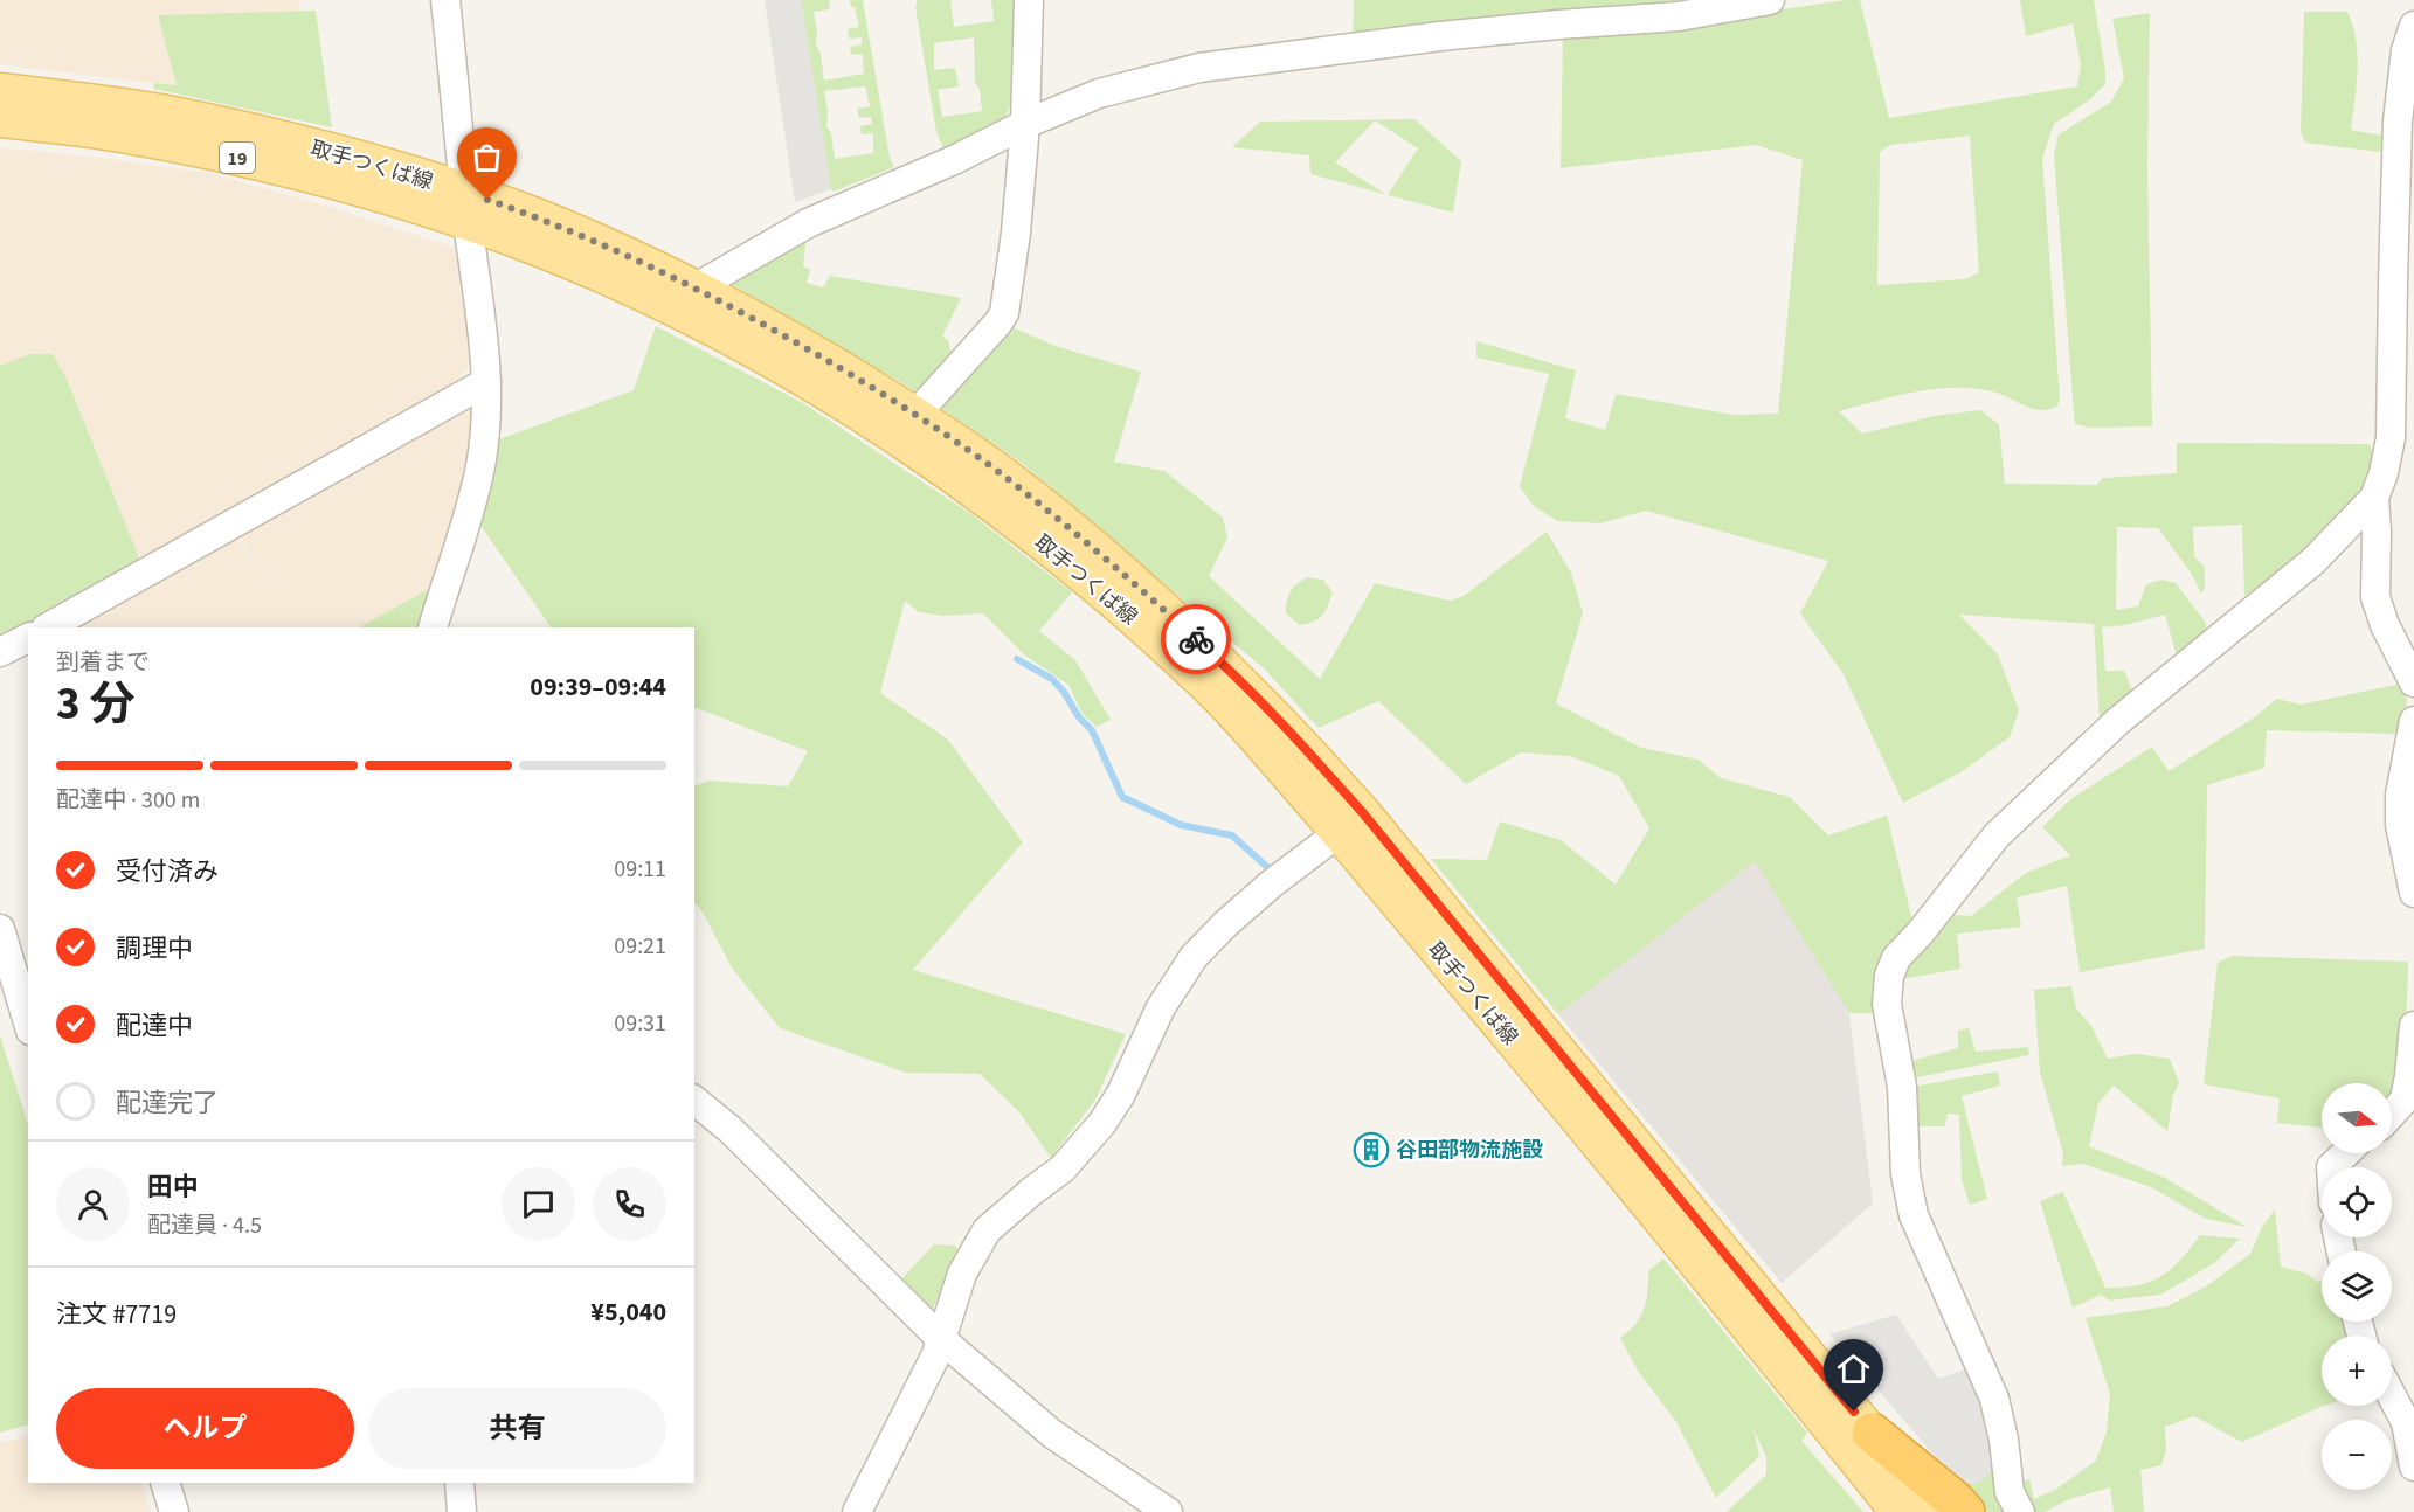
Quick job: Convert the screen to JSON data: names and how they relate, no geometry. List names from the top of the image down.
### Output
{
  "streets": {
    "main road": ["19", "取手つくば線"]
  },
  "places": {
    "building": ["谷田部物流施設"]
  },
  "north": "right",
  "page": {
    "heading": ["3 分", "到着まで", "09:39–09:44"],
    "panel": [
      "田中",
      "配達員 · 4.5",
      "注文 #7719",
      "¥5,040"
    ],
    "bar": "配達中 · 300 m",
    "list": [
      ["受付済み", "09:11"],
      ["調理中", "09:21"],
      ["配達中", "09:31"],
      "配達完了"
    ],
    "map_buttons": ["+", "−"],
    "buttons": ["ヘルプ", "共有"]
  }
}
